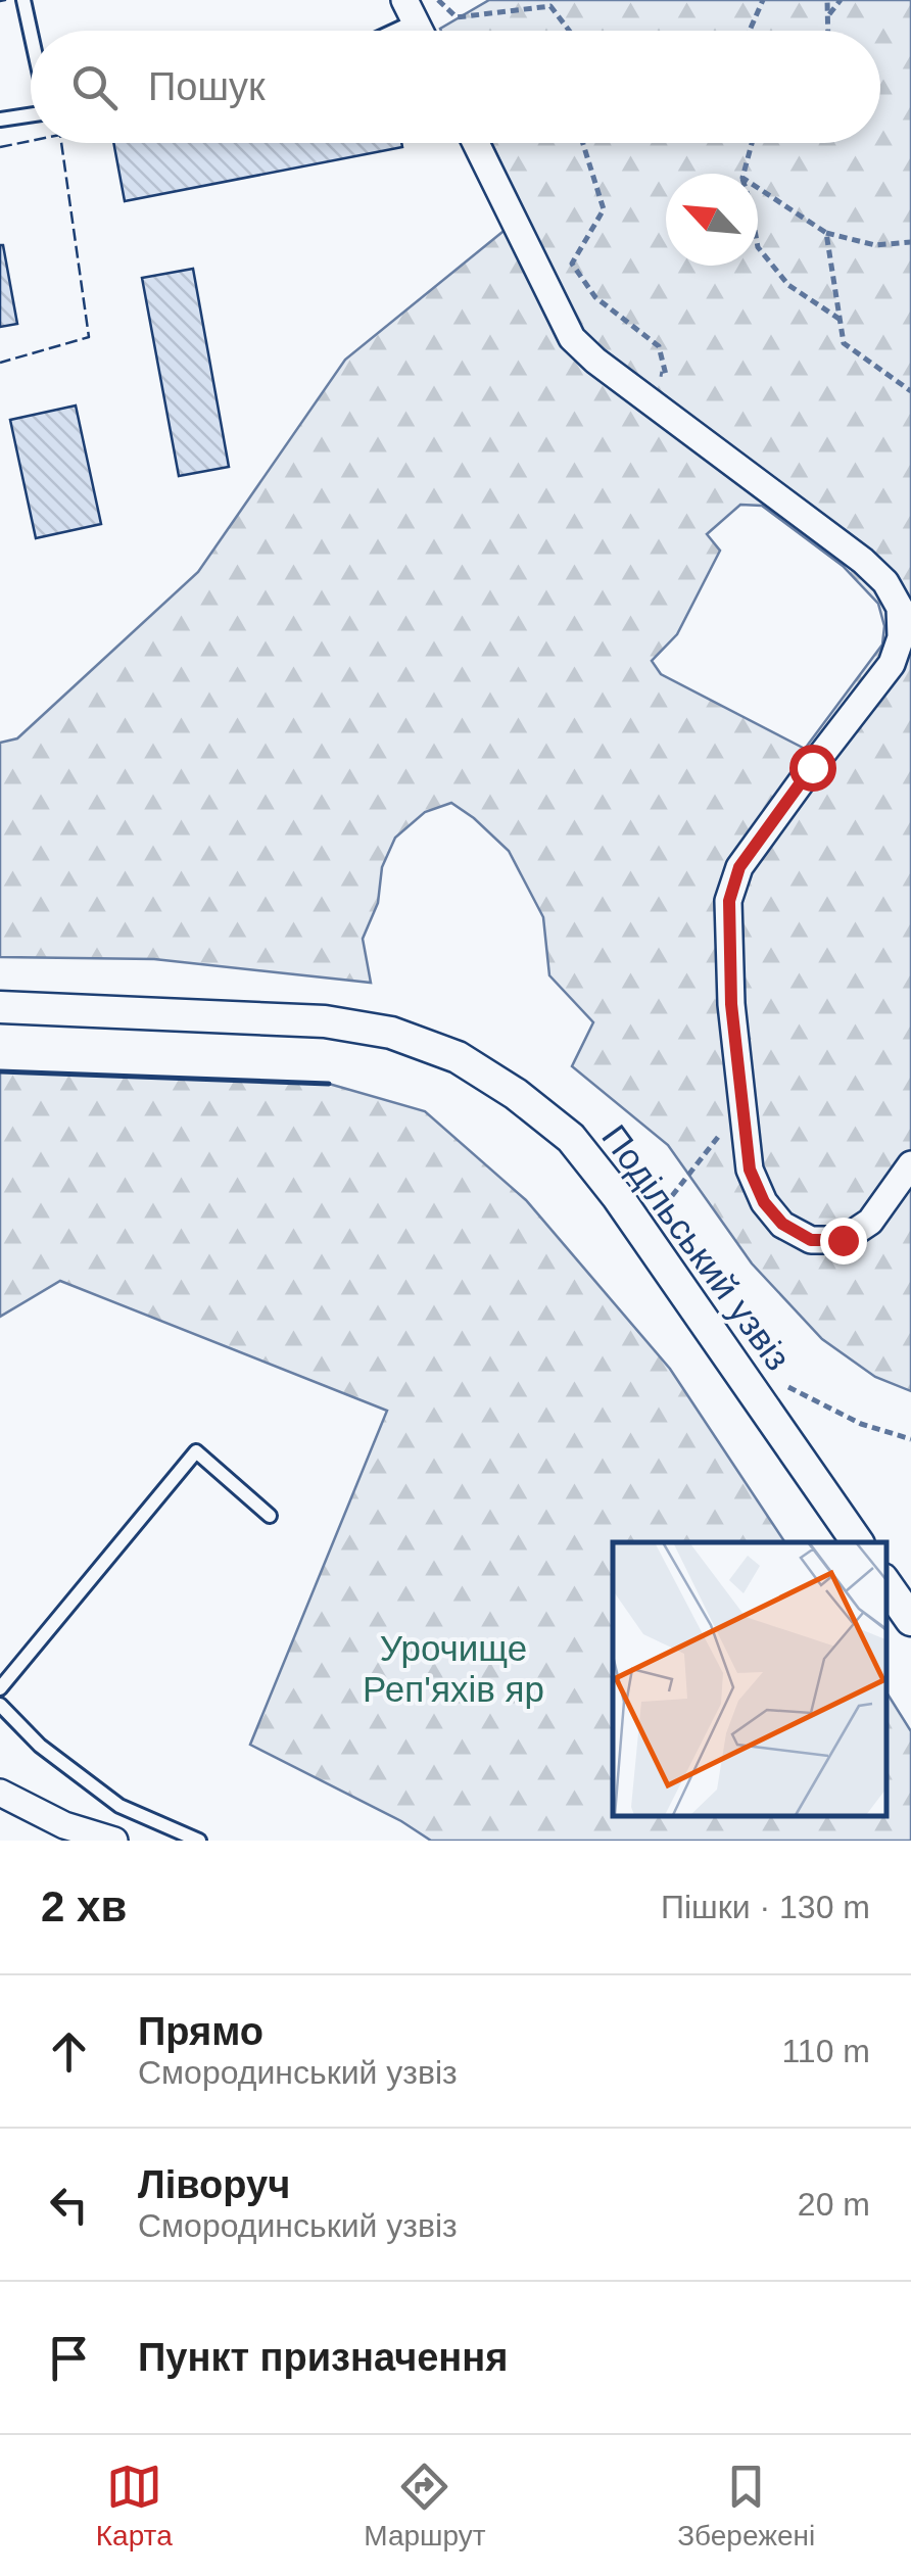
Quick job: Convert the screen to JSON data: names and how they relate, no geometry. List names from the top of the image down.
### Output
{
  "streets": {
    "street": ["Подільський узвіз"]
  },
  "parks": ["Урочище Реп'яхів яр"],
  "north": "top left",
  "page": {
    "search": "Пошук",
    "heading": ["2 хв", "Пішки · 130 m"],
    "list": [
      ["Прямо", "Смородинський узвіз", "110 m"],
      ["Ліворуч", "Смородинський узвіз", "20 m"],
      "Пункт призначення"
    ],
    "nav": ["Карта", "Маршрут", "Збережені"]
  }
}
